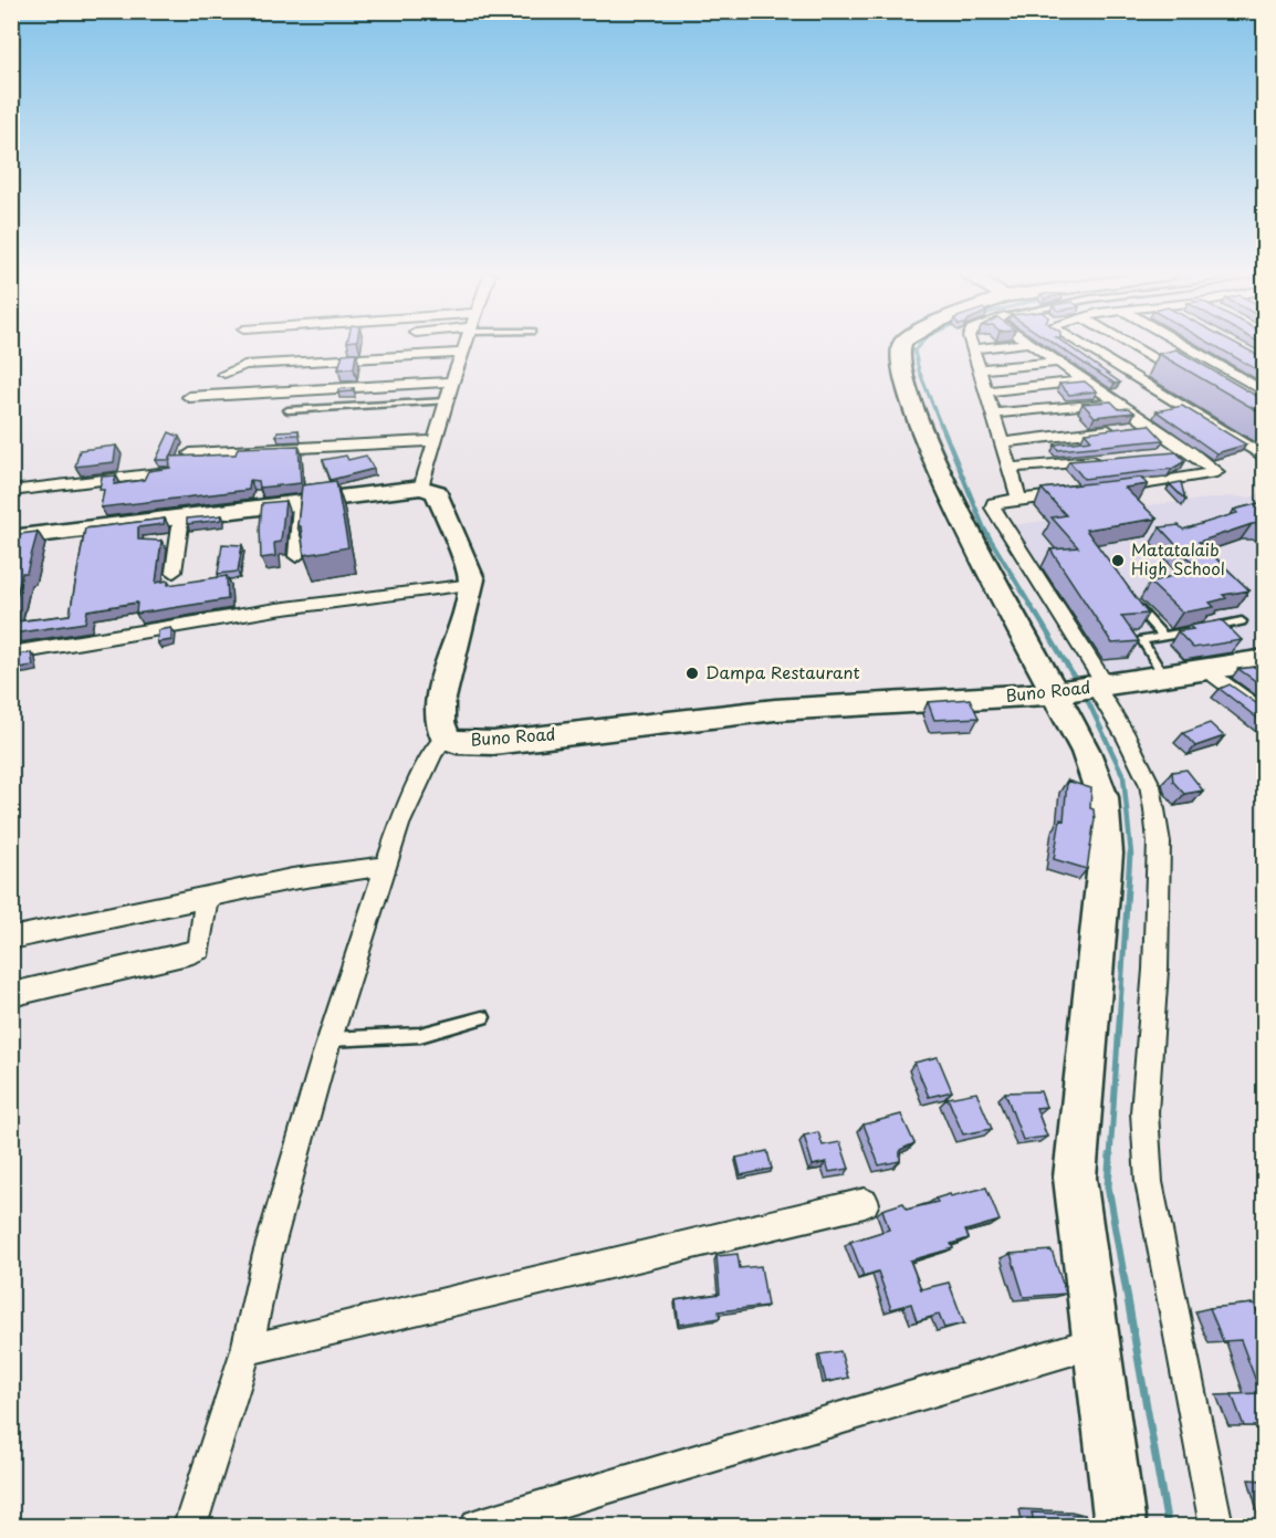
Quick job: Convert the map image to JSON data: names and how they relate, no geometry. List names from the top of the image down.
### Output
{
  "streets": {
    "street": ["Buno Road"]
  },
  "places": ["Matatalaib High School", "Dampa Restaurant"]
}
